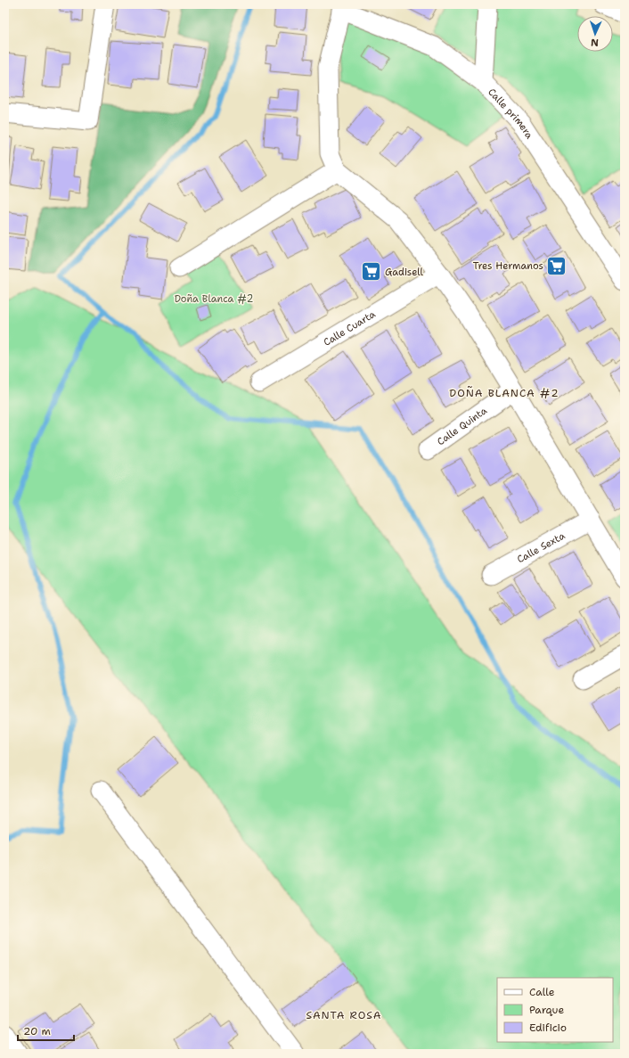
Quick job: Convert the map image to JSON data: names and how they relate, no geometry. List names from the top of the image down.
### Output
{
  "streets": {
    "street": [
      "Calle primera",
      "Calle Cuarta",
      "Calle Quinta",
      "Calle Sexta"
    ]
  },
  "districts": ["DOÑA BLANCA #2", "SANTA ROSA"],
  "parks": ["Doña Blanca #2"],
  "places": {
    "supermarket": ["Tres Hermanos", "Gadisell"]
  },
  "legend": ["Calle", "Parque", "Edificio"],
  "scale_bar": "20 m",
  "north": "bottom"
}
